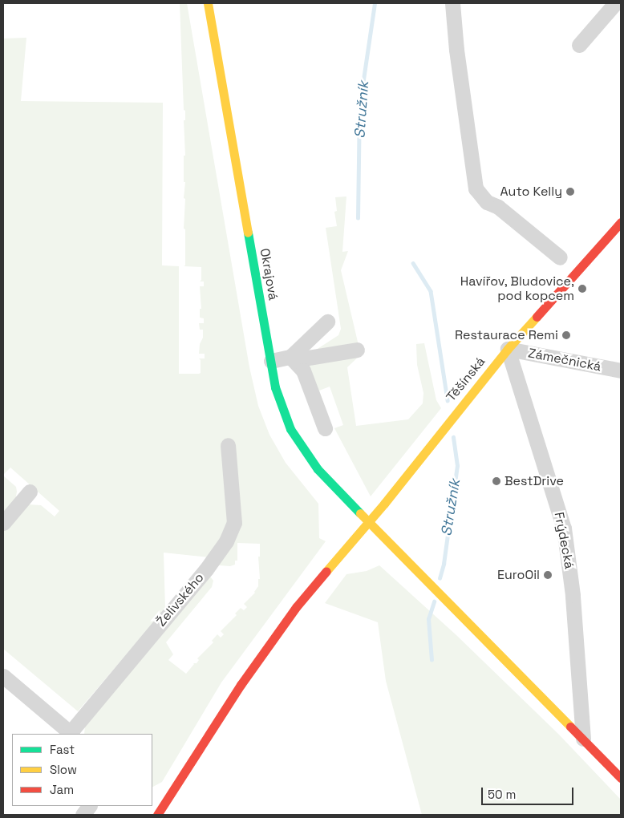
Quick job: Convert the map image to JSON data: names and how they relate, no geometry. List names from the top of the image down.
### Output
{
  "streets": {
    "street": [
      "Okrajová",
      "Zámečnická",
      "Těšínská",
      "Frýdecká",
      "Želivského"
    ]
  },
  "crossings": [
    ["Okrajová", "Těšínská"],
    ["Zámečnická", "Těšínská"],
    ["Zámečnická", "Frýdecká"],
    ["Těšínská", "Frýdecká"]
  ],
  "water": ["Stružník"],
  "places": [
    "Auto Kelly",
    "Havířov, Bludovice, pod kopcem",
    "Restaurace Remi",
    "BestDrive",
    "EuroOil"
  ],
  "legend": ["Fast", "Slow", "Jam"],
  "scale_bar": "50 m"
}
